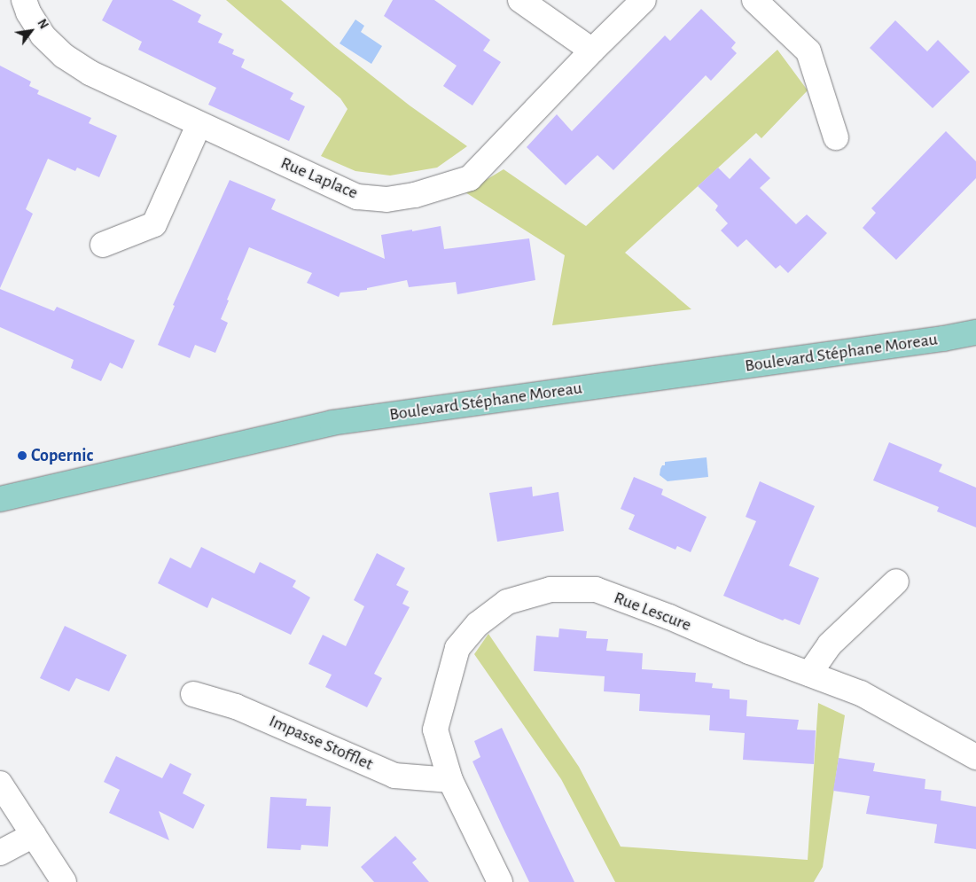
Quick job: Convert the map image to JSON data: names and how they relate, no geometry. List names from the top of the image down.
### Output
{
  "streets": {
    "main road": ["Boulevard Stéphane Moreau"],
    "street": ["Rue Laplace", "Rue Lescure", "Impasse Stofflet"]
  },
  "crossings": [
    ["Rue Lescure", "Impasse Stofflet"]
  ],
  "places": ["Copernic"],
  "north": "top right"
}
